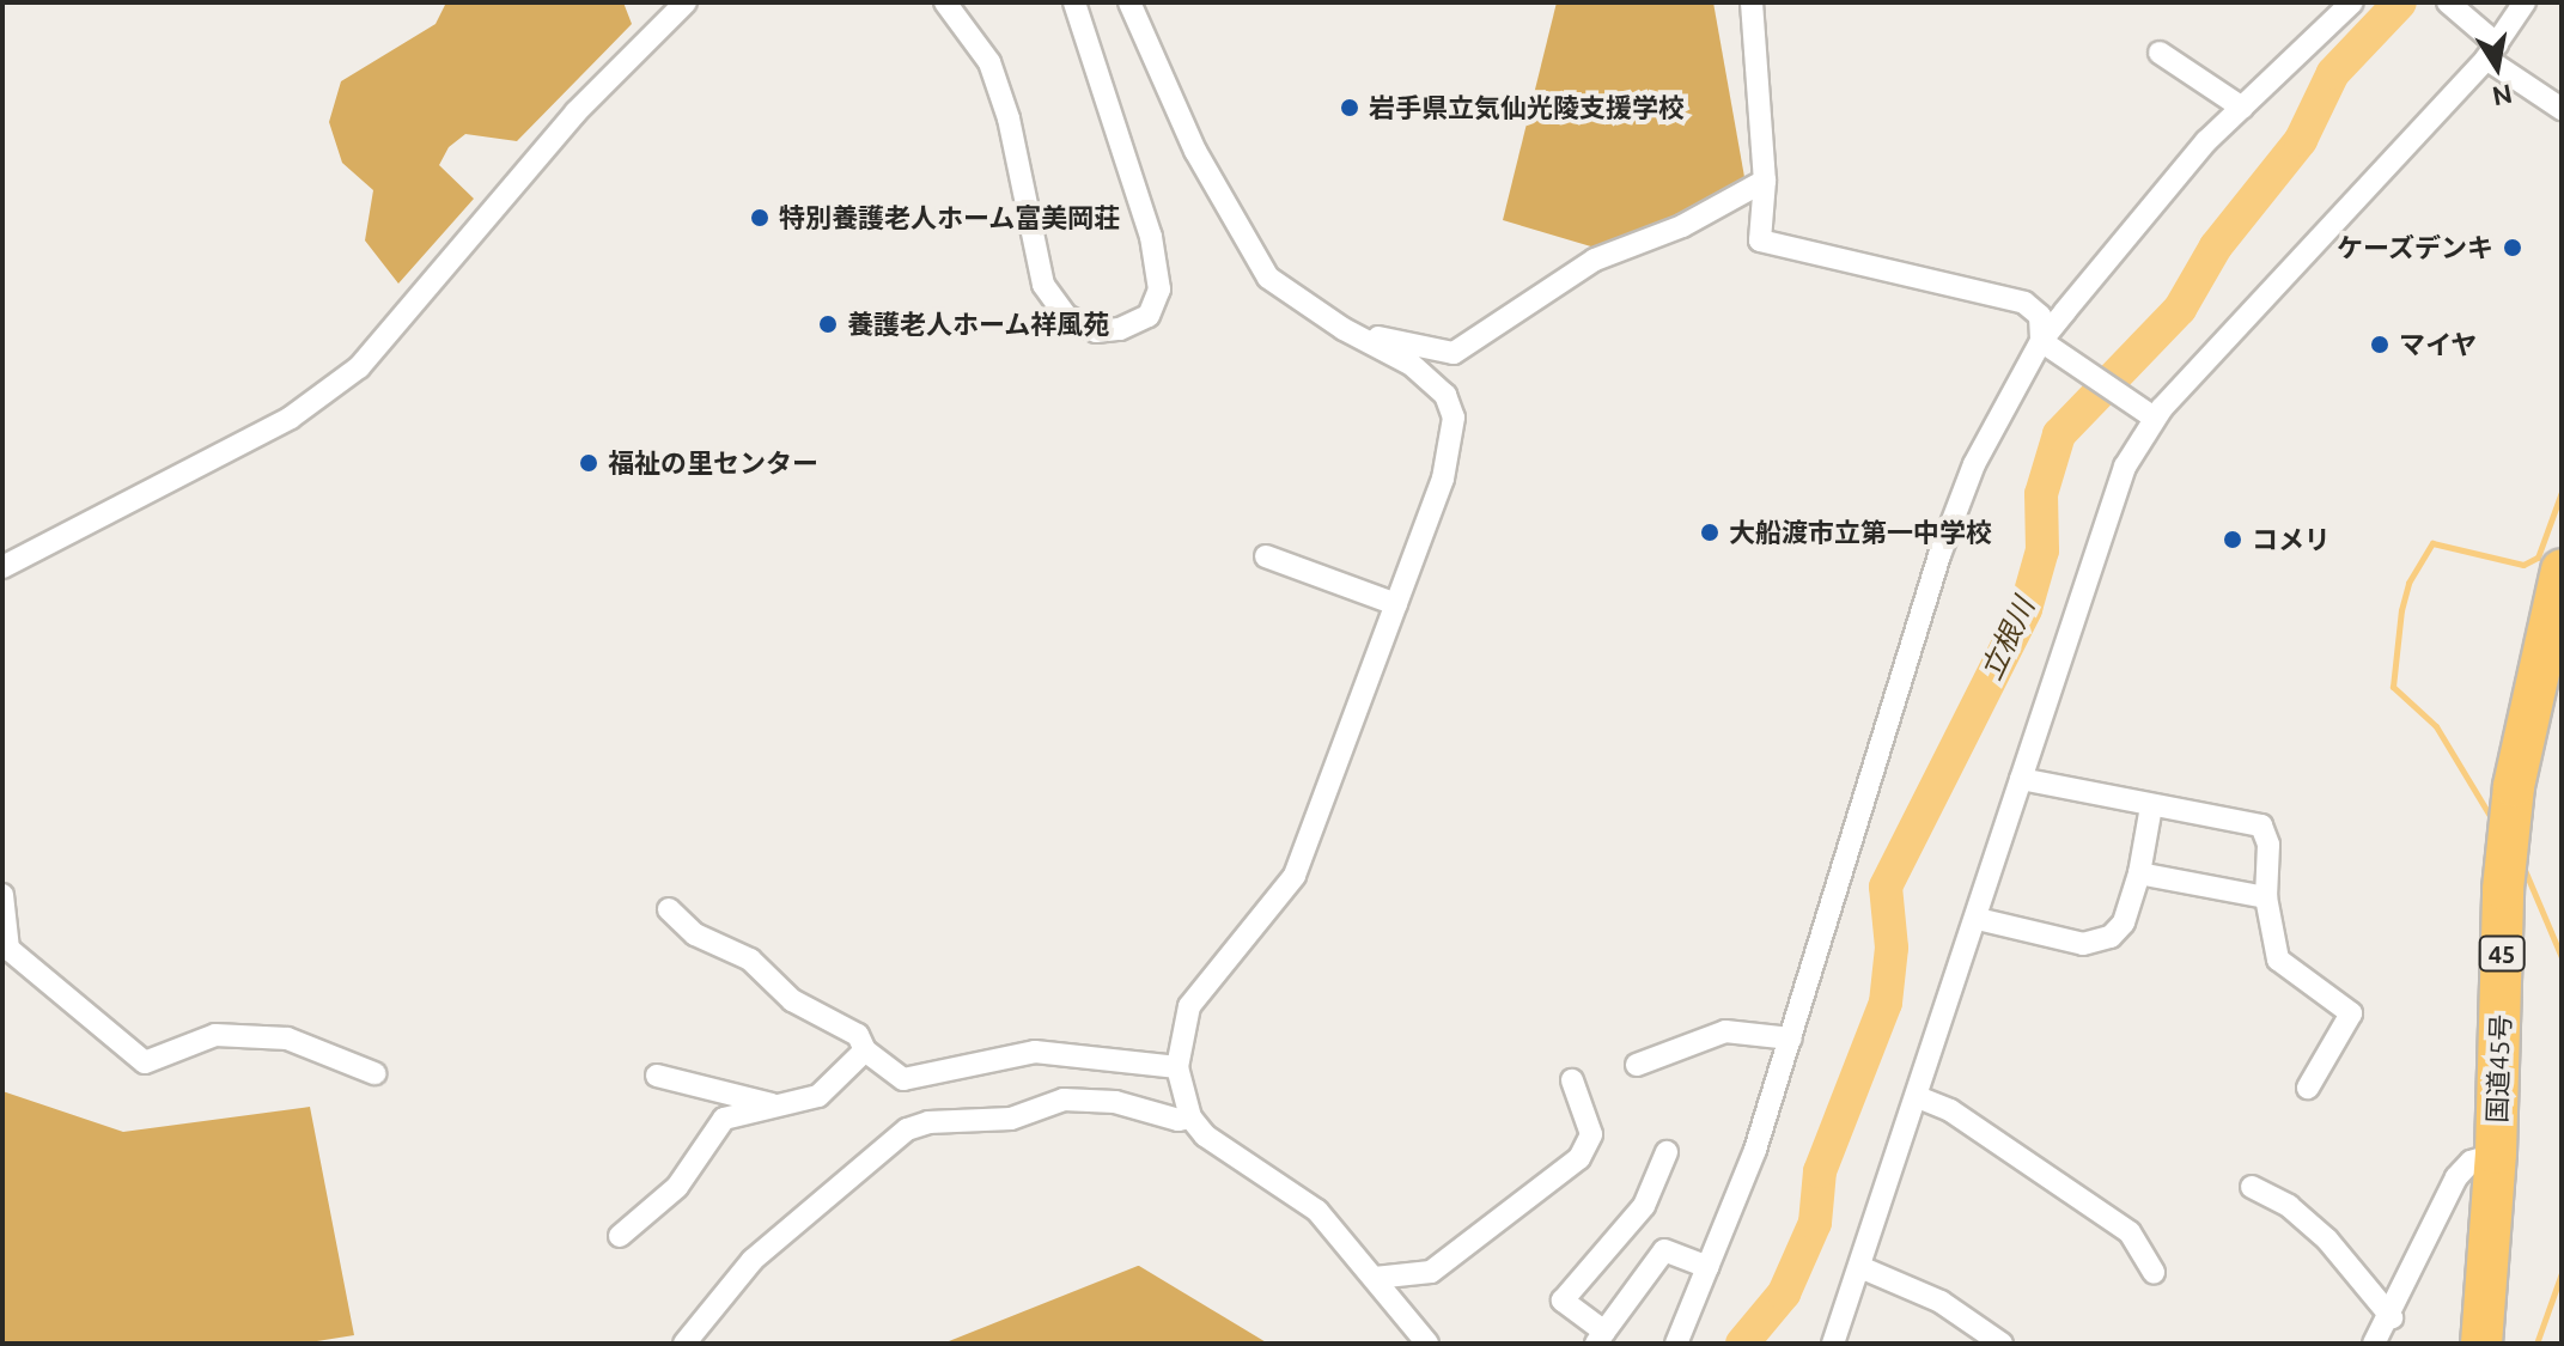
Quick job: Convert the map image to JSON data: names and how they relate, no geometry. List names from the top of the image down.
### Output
{
  "streets": {
    "highway": ["45", "国道45号"]
  },
  "water": ["立根川"],
  "places": [
    "岩手県立気仙光陵支援学校",
    "特別養護老人ホーム富美岡荘",
    "ケーズデンキ",
    "養護老人ホーム祥風苑",
    "マイヤ",
    "福祉の里センター",
    "大船渡市立第一中学校",
    "コメリ"
  ],
  "north": "bottom"
}
